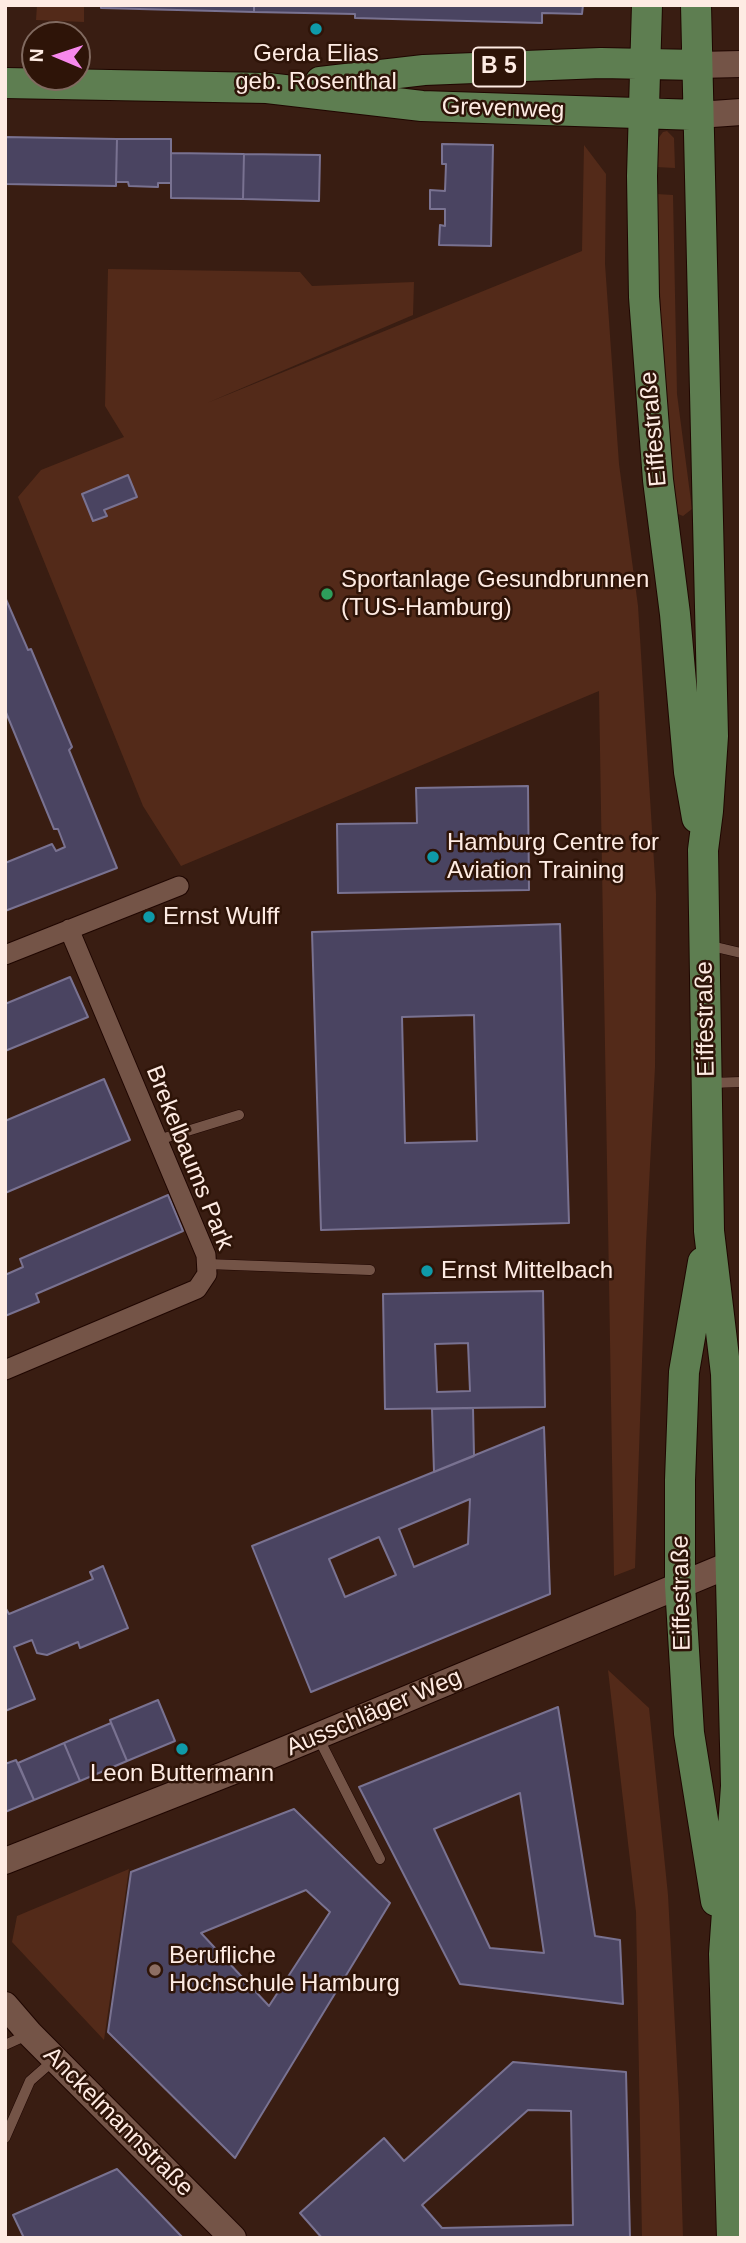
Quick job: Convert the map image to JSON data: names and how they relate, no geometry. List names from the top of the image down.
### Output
{
  "streets": {
    "main road": ["B 5", "Grevenweg", "Eiffestraße"],
    "street": ["Brekelbaums Park", "Ausschläger Weg", "Anckelmannstraße"]
  },
  "crossings": [
    ["Grevenweg", "Eiffestraße"],
    ["Eiffestraße", "Ausschläger Weg"]
  ],
  "places": [
    "Gerda Elias geb. Rosenthal",
    "Sportanlage Gesundbrunnen (TUS-Hamburg)",
    "Hamburg Centre for Aviation Training",
    "Ernst Wulff",
    "Ernst Mittelbach",
    "Leon Buttermann",
    "Berufliche Hochschule Hamburg"
  ],
  "north": "left"
}
